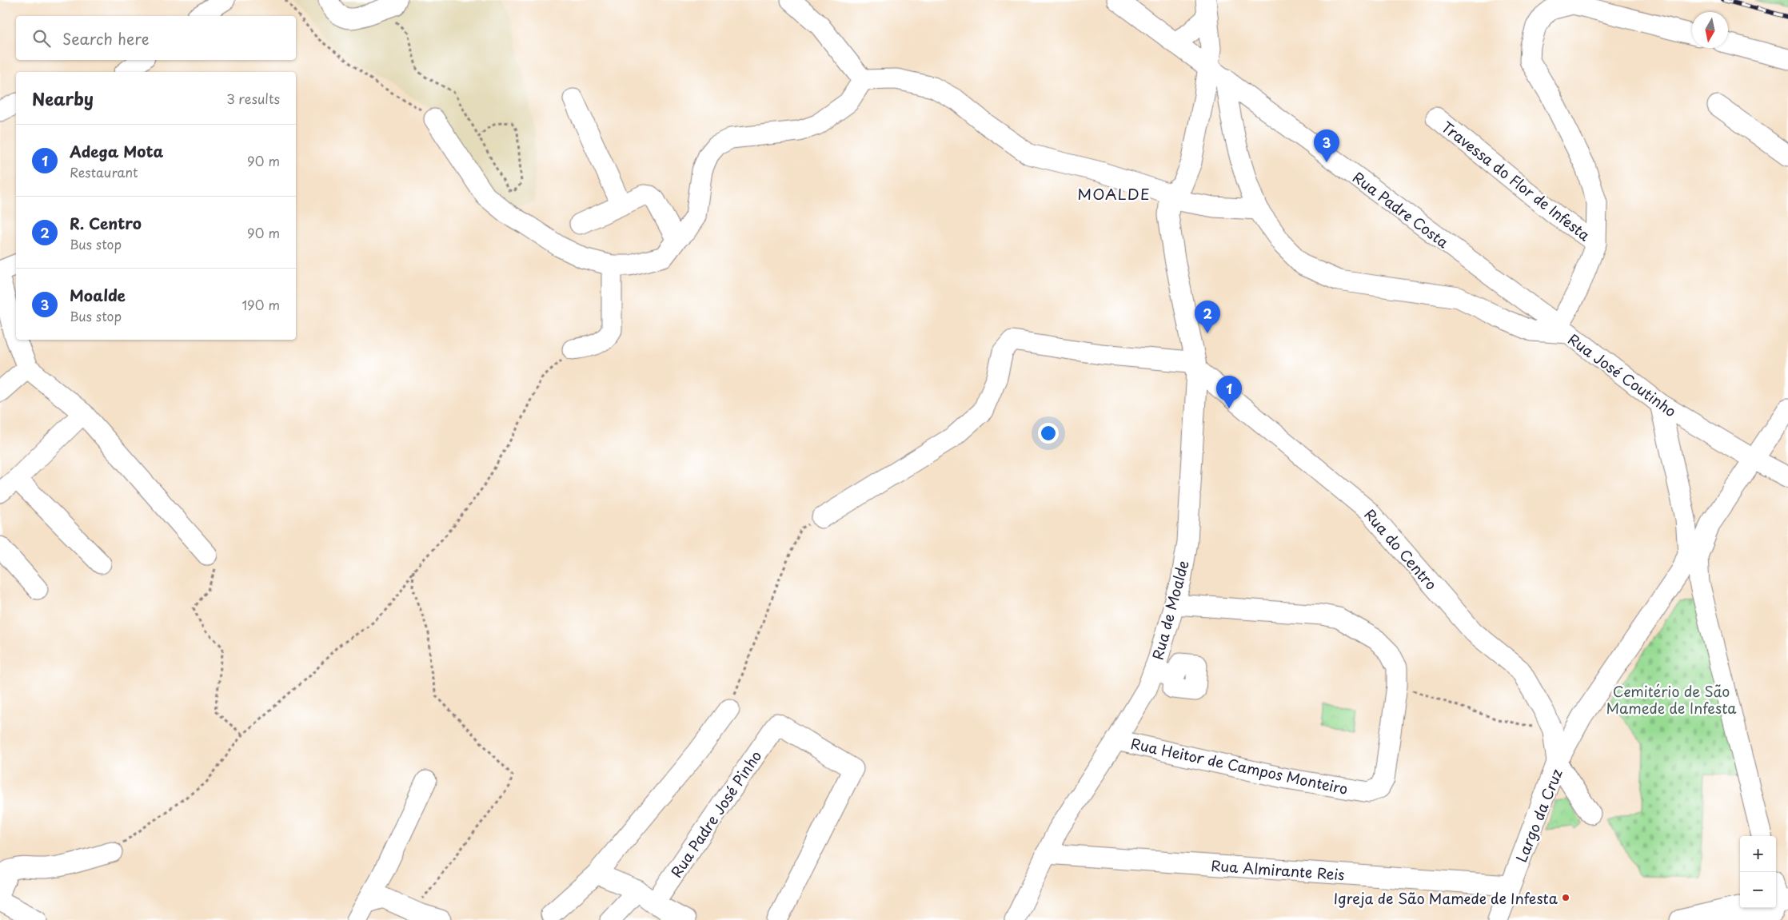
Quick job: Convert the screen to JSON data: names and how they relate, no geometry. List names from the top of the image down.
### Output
{
  "streets": {
    "street": [
      "Travessa do Flor de Infesta",
      "Rua Padre Costa",
      "Rua José Coutinho",
      "Rua do Centro",
      "Rua de Moalde",
      "Rua Heitor de Campos Monteiro",
      "Rua Padre José Pinho",
      "Largo da Cruz",
      "Rua Almirante Reis"
    ]
  },
  "crossings": [
    ["Rua Padre Costa", "Rua José Coutinho"],
    ["Rua do Centro", "Rua de Moalde"],
    ["Rua do Centro", "Largo da Cruz"],
    ["Rua de Moalde", "Rua Heitor de Campos Monteiro"],
    ["Rua de Moalde", "Rua Almirante Reis"],
    ["Largo da Cruz", "Rua Almirante Reis"]
  ],
  "districts": ["MOALDE"],
  "parks": ["Cemitério de São Mamede de Infesta"],
  "places": ["Igreja de São Mamede de Infesta"],
  "north": "bottom",
  "page": {
    "search": "Search here",
    "heading": ["Nearby", "3 results"],
    "list": [
      {
        "mark": "1",
        "name": "Adega Mota",
        "note": "Restaurant",
        "value": "90 m"
      },
      {
        "mark": "2",
        "name": "R. Centro",
        "note": "Bus stop",
        "value": "90 m"
      },
      {
        "mark": "3",
        "name": "Moalde",
        "note": "Bus stop",
        "value": "190 m"
      }
    ],
    "pins": ["3", "2", "1"],
    "map_buttons": ["+", "−"]
  }
}
